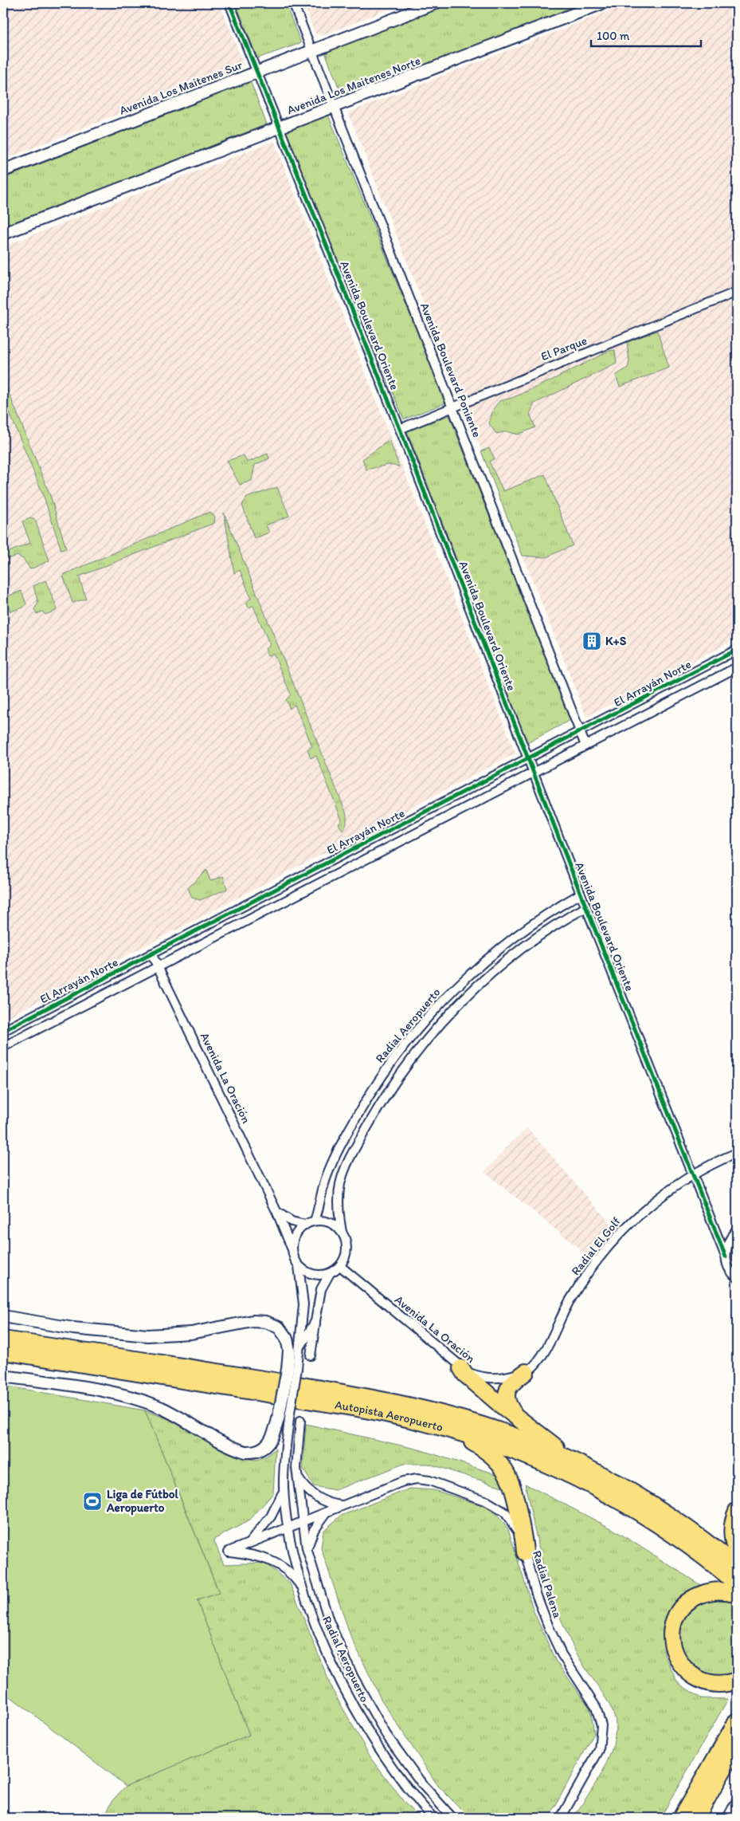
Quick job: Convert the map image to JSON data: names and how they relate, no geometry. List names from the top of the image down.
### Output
{
  "streets": {
    "highway": ["Autopista Aeropuerto"],
    "street": [
      "Avenida Los Maitenes Norte",
      "Avenida Los Maitenes Sur",
      "Avenida Boulevard Oriente",
      "El Parque",
      "Avenida Boulevard Poniente",
      "El Arrayán Norte",
      "Radial Aeropuerto",
      "Avenida La Oración",
      "Radial El Golf",
      "Radial Palena"
    ]
  },
  "crossings": [
    ["Avenida Los Maitenes Norte", "Avenida Boulevard Oriente"],
    ["Avenida Los Maitenes Norte", "Avenida Boulevard Poniente"],
    ["Avenida Los Maitenes Sur", "Avenida Boulevard Oriente"],
    ["Avenida Los Maitenes Sur", "Avenida Boulevard Poniente"],
    ["Avenida Boulevard Oriente", "El Parque"],
    ["Avenida Boulevard Oriente", "El Arrayán Norte"],
    ["Avenida Boulevard Oriente", "Radial Aeropuerto"],
    ["Avenida Boulevard Oriente", "Radial El Golf"],
    ["El Parque", "Avenida Boulevard Poniente"],
    ["Avenida Boulevard Poniente", "El Arrayán Norte"],
    ["El Arrayán Norte", "Avenida La Oración"],
    ["Radial Aeropuerto", "Avenida La Oración"],
    ["Radial Aeropuerto", "Radial Palena"],
    ["Avenida La Oración", "Radial El Golf"]
  ],
  "places": {
    "building": ["K+S"],
    "sports": ["Liga de Fútbol Aeropuerto"]
  },
  "scale_bar": "100 m"
}
